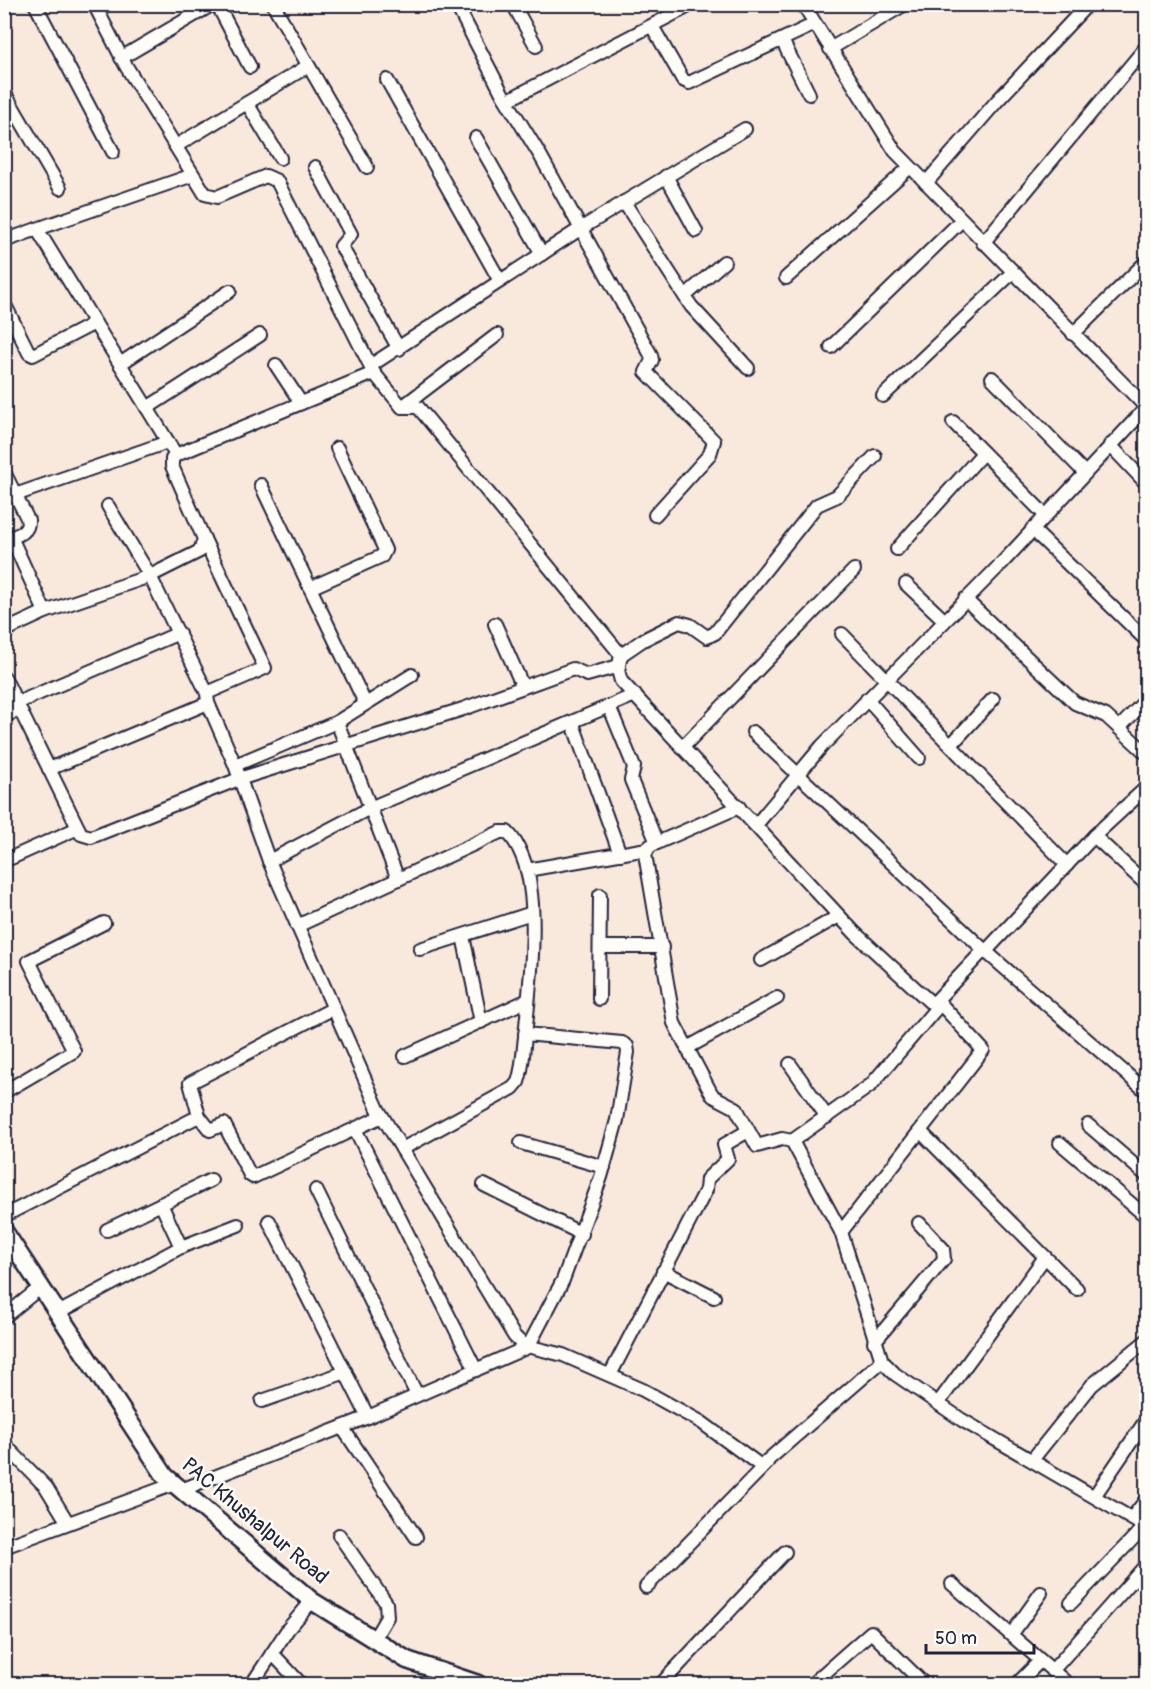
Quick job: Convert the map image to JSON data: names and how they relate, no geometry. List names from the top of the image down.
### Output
{
  "streets": {
    "main road": ["PAC Khushalpur Road"]
  },
  "scale_bar": "50 m"
}
